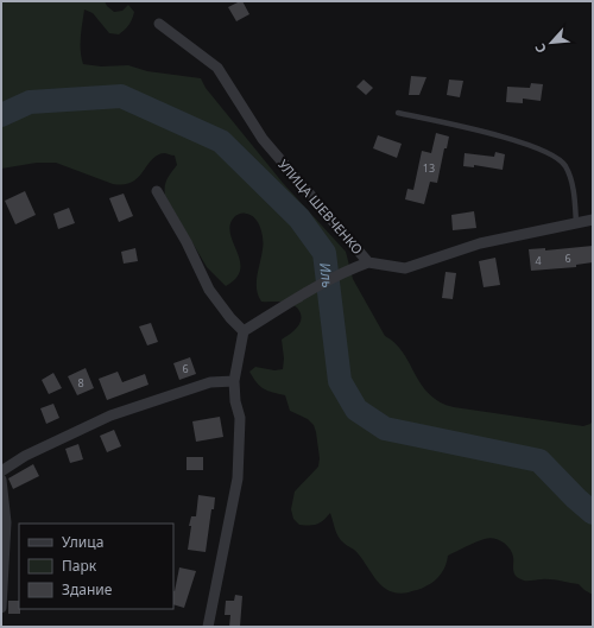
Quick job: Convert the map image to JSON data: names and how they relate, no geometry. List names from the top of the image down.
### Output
{
  "streets": {
    "street": ["УЛИЦА ШЕВЧЕНКО"]
  },
  "water": ["Иль"],
  "house_numbers": [
    "13",
    "6",
    "4",
    "6",
    "8"
  ],
  "legend": ["Улица", "Парк", "Здание"],
  "north": "bottom left"
}
